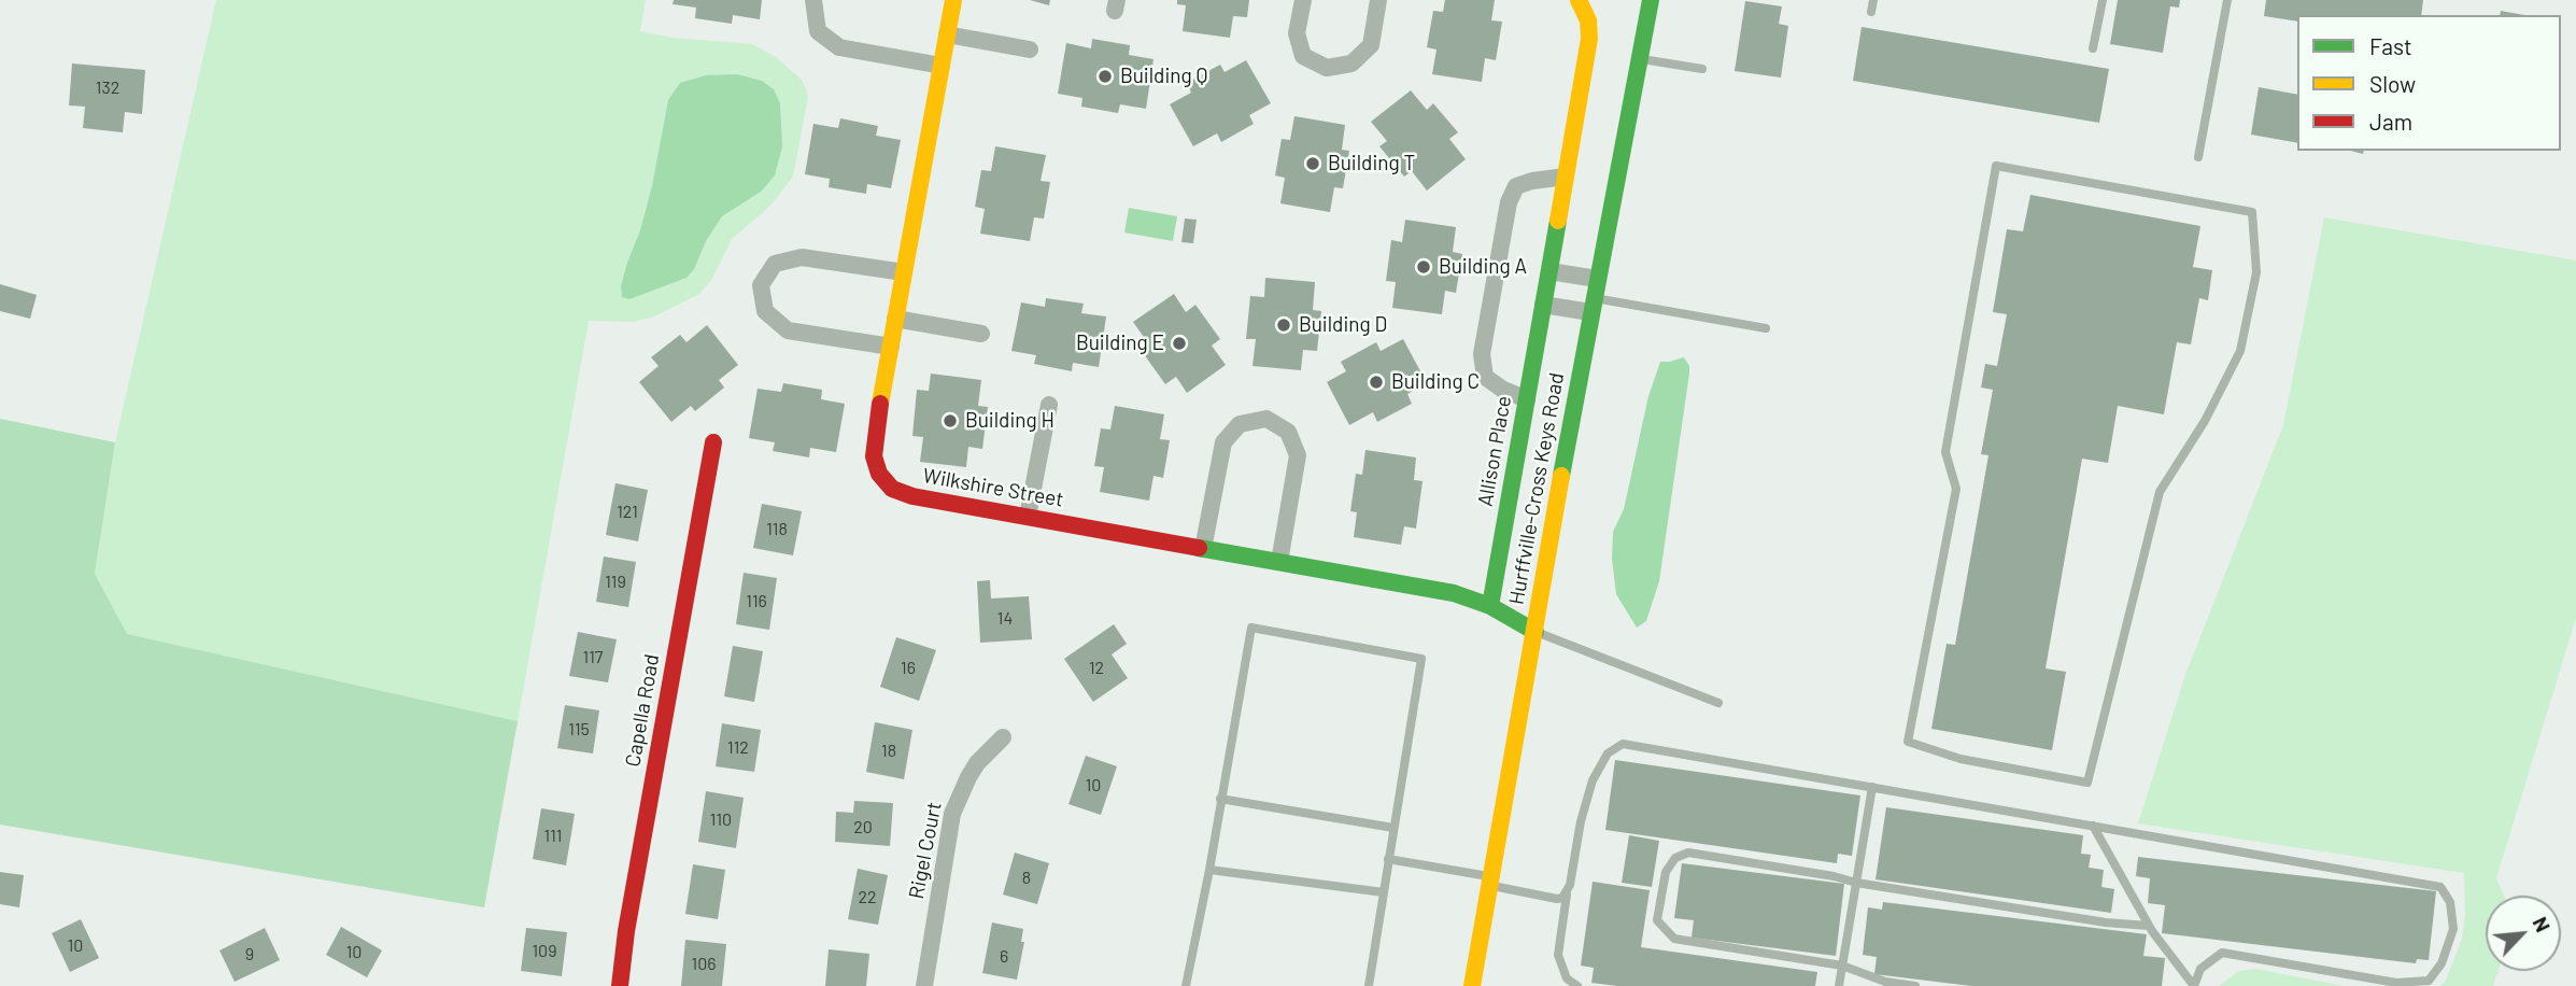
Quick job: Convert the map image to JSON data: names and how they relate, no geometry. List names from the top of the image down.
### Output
{
  "streets": {
    "street": [
      "Allison Place",
      "Wilkshire Street",
      "Hurffville-Cross Keys Road",
      "Capella Road",
      "Rigel Court"
    ]
  },
  "crossings": [
    ["Allison Place", "Wilkshire Street"],
    ["Wilkshire Street", "Hurffville-Cross Keys Road"]
  ],
  "places": [
    "Building Q",
    "Building T",
    "Building A",
    "Building D",
    "Building E",
    "Building C",
    "Building H"
  ],
  "house_numbers": [
    "132",
    "121",
    "118",
    "119",
    "116",
    "14",
    "117",
    "16",
    "12",
    "115",
    "112",
    "18",
    "10",
    "110",
    "20",
    "111",
    "8",
    "22",
    "10",
    "109",
    "10",
    "9",
    "6",
    "106"
  ],
  "legend": ["Fast", "Slow", "Jam"],
  "north": "top right"
}
